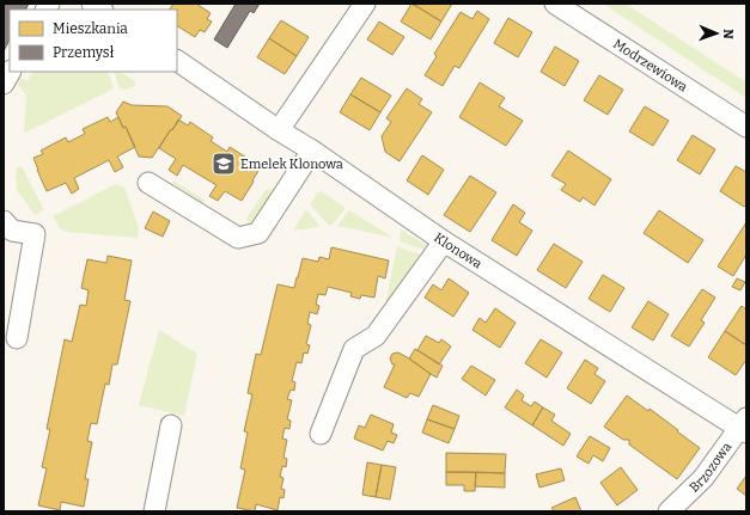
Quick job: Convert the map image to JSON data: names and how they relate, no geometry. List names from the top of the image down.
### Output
{
  "streets": {
    "street": ["Modrzewiowa", "Klonowa", "Brzozowa"]
  },
  "crossings": [
    ["Klonowa", "Brzozowa"]
  ],
  "places": {
    "school or university": ["Emelek Klonowa"]
  },
  "legend": ["Mieszkania", "Przemysł"],
  "north": "right"
}
